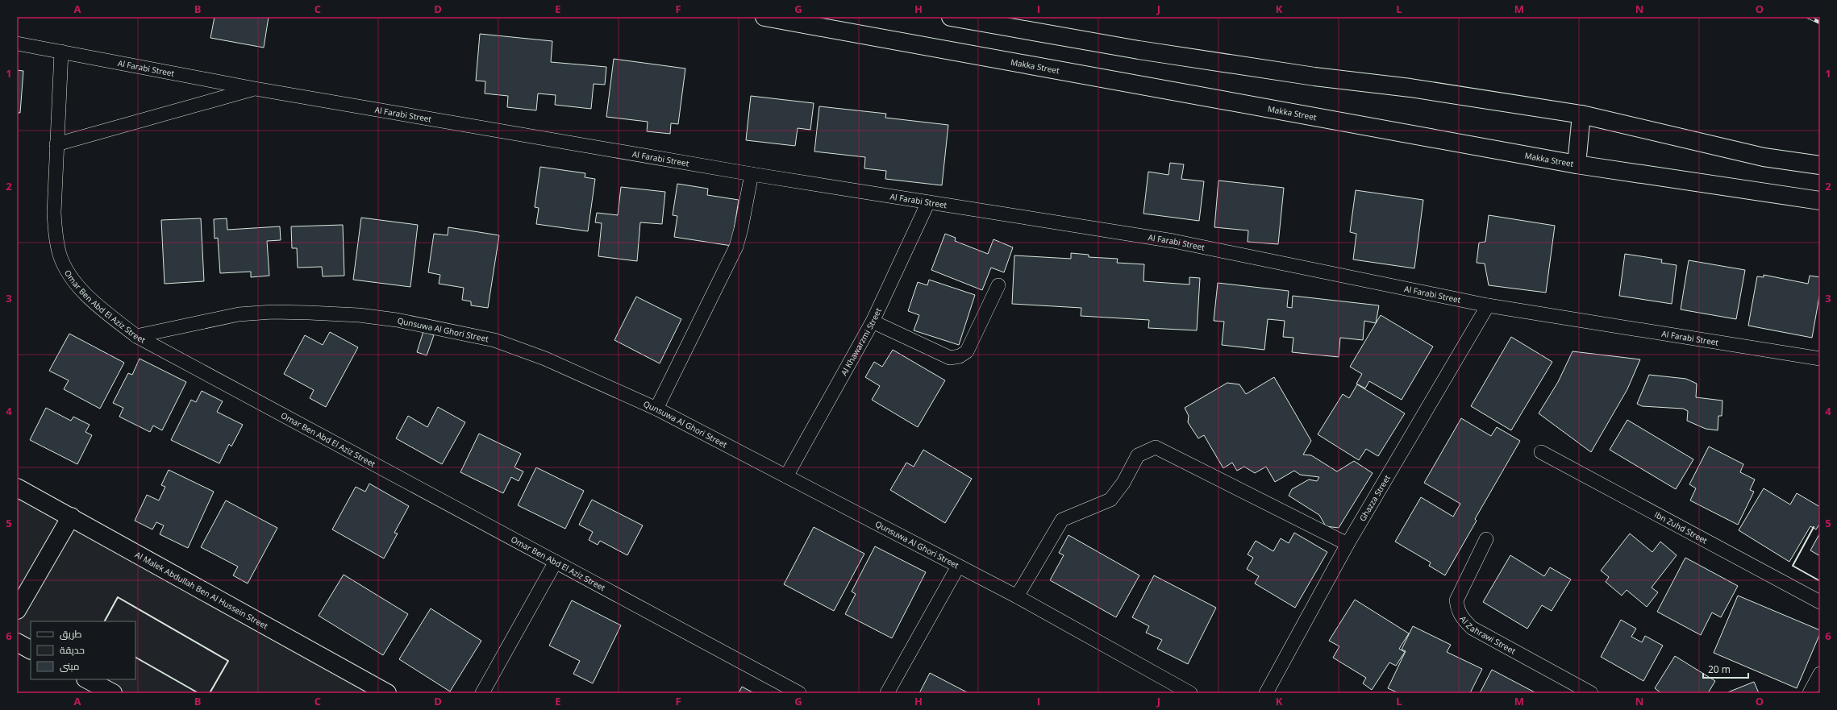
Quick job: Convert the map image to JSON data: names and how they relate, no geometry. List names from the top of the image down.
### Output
{
  "streets": {
    "main road": ["Makka Street", "Al Malek Abdullah Ben Al Hussein Street"],
    "street": [
      "Al Farabi Street",
      "Omar Ben Abd El Aziz Street",
      "Qunsuwa Al Ghori Street",
      "Al Khawarzmi Street",
      "Ghazza Street",
      "Ibn Zuhd Street",
      "Al Zahrawi Street"
    ]
  },
  "crossings": [
    ["Al Farabi Street", "Omar Ben Abd El Aziz Street"],
    ["Al Farabi Street", "Al Khawarzmi Street"],
    ["Al Farabi Street", "Ghazza Street"],
    ["Omar Ben Abd El Aziz Street", "Qunsuwa Al Ghori Street"],
    ["Qunsuwa Al Ghori Street", "Al Khawarzmi Street"]
  ],
  "legend": ["طريق", "حديقة", "مبنى"],
  "scale_bar": "20 m",
  "grid": {
    "columns": [
      "A",
      "B",
      "C",
      "D",
      "E",
      "F",
      "G",
      "H",
      "I",
      "J",
      "K",
      "L",
      "M",
      "N",
      "O"
    ],
    "rows": [
      "1",
      "2",
      "3",
      "4",
      "5",
      "6"
    ]
  }
}
